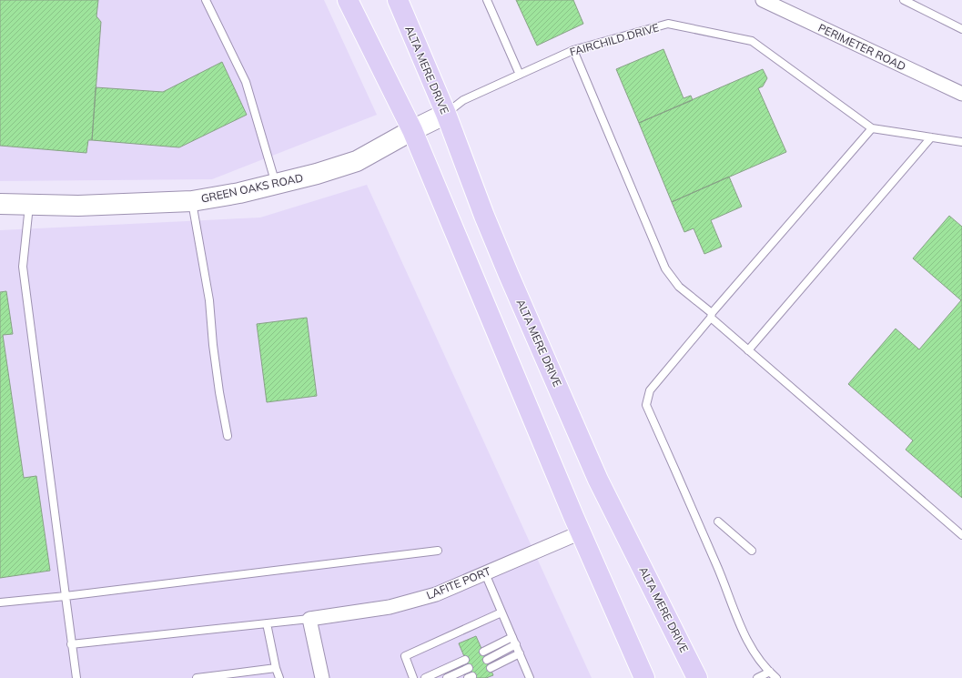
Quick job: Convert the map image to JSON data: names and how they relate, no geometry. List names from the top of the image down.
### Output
{
  "streets": {
    "main road": ["ALTA MERE DRIVE", "GREEN OAKS ROAD"],
    "street": ["PERIMETER ROAD", "LAFITE PORT"],
    "lane": ["FAIRCHILD DRIVE"]
  },
  "crossings": [
    ["FAIRCHILD DRIVE", "ALTA MERE DRIVE"],
    ["FAIRCHILD DRIVE", "GREEN OAKS ROAD"],
    ["ALTA MERE DRIVE", "GREEN OAKS ROAD"]
  ]
}
